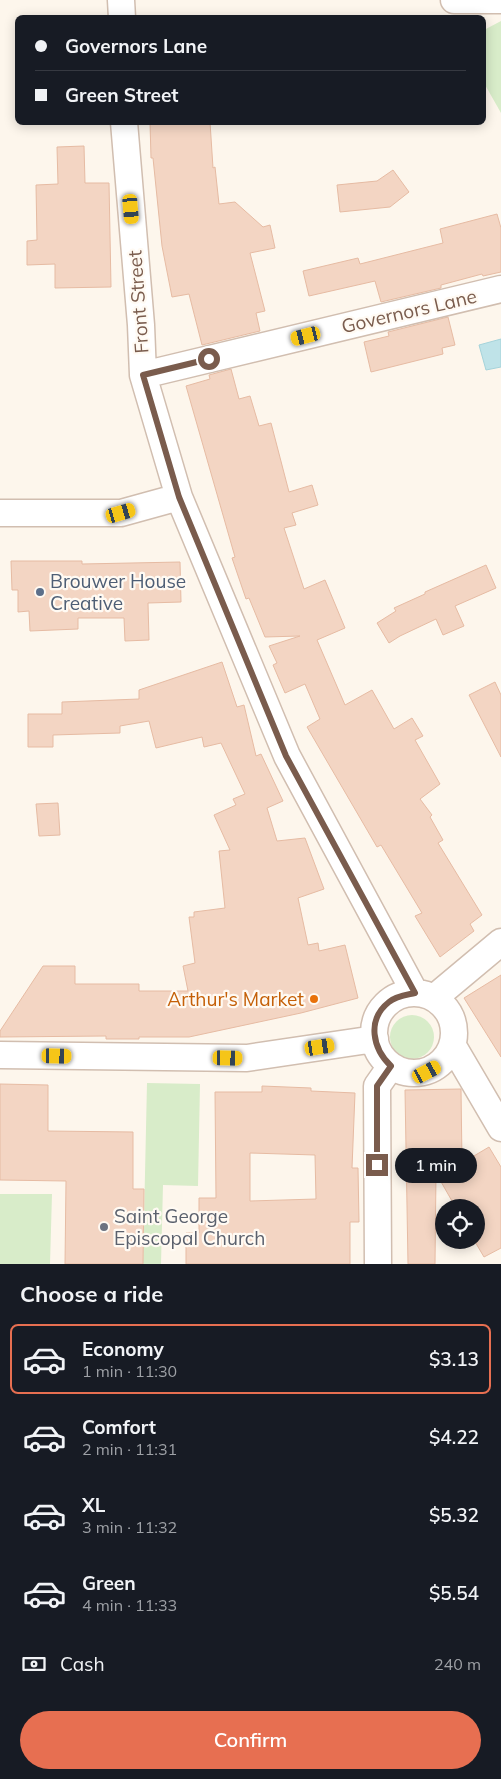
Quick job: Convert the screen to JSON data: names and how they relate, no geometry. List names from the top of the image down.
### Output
{
  "streets": {
    "street": ["Front Street", "Governors Lane"]
  },
  "crossings": [
    ["Front Street", "Governors Lane"]
  ],
  "places": ["Brouwer House Creative", "Arthur's Market", "Saint George Episcopal Church"],
  "page": {
    "banner": ["Governors Lane", "Green Street"],
    "bubble": "1 min",
    "heading": "Choose a ride",
    "list": [
      {
        "name": "Economy",
        "note": "1 min · 11:30",
        "value": "$3.13"
      },
      {
        "name": "Comfort",
        "note": "2 min · 11:31",
        "value": "$4.22"
      },
      {
        "name": "XL",
        "note": "3 min · 11:32",
        "value": "$5.32"
      },
      {
        "name": "Green",
        "note": "4 min · 11:33",
        "value": "$5.54"
      }
    ],
    "pay": ["Cash", "240 m"],
    "buttons": "Confirm"
  }
}
